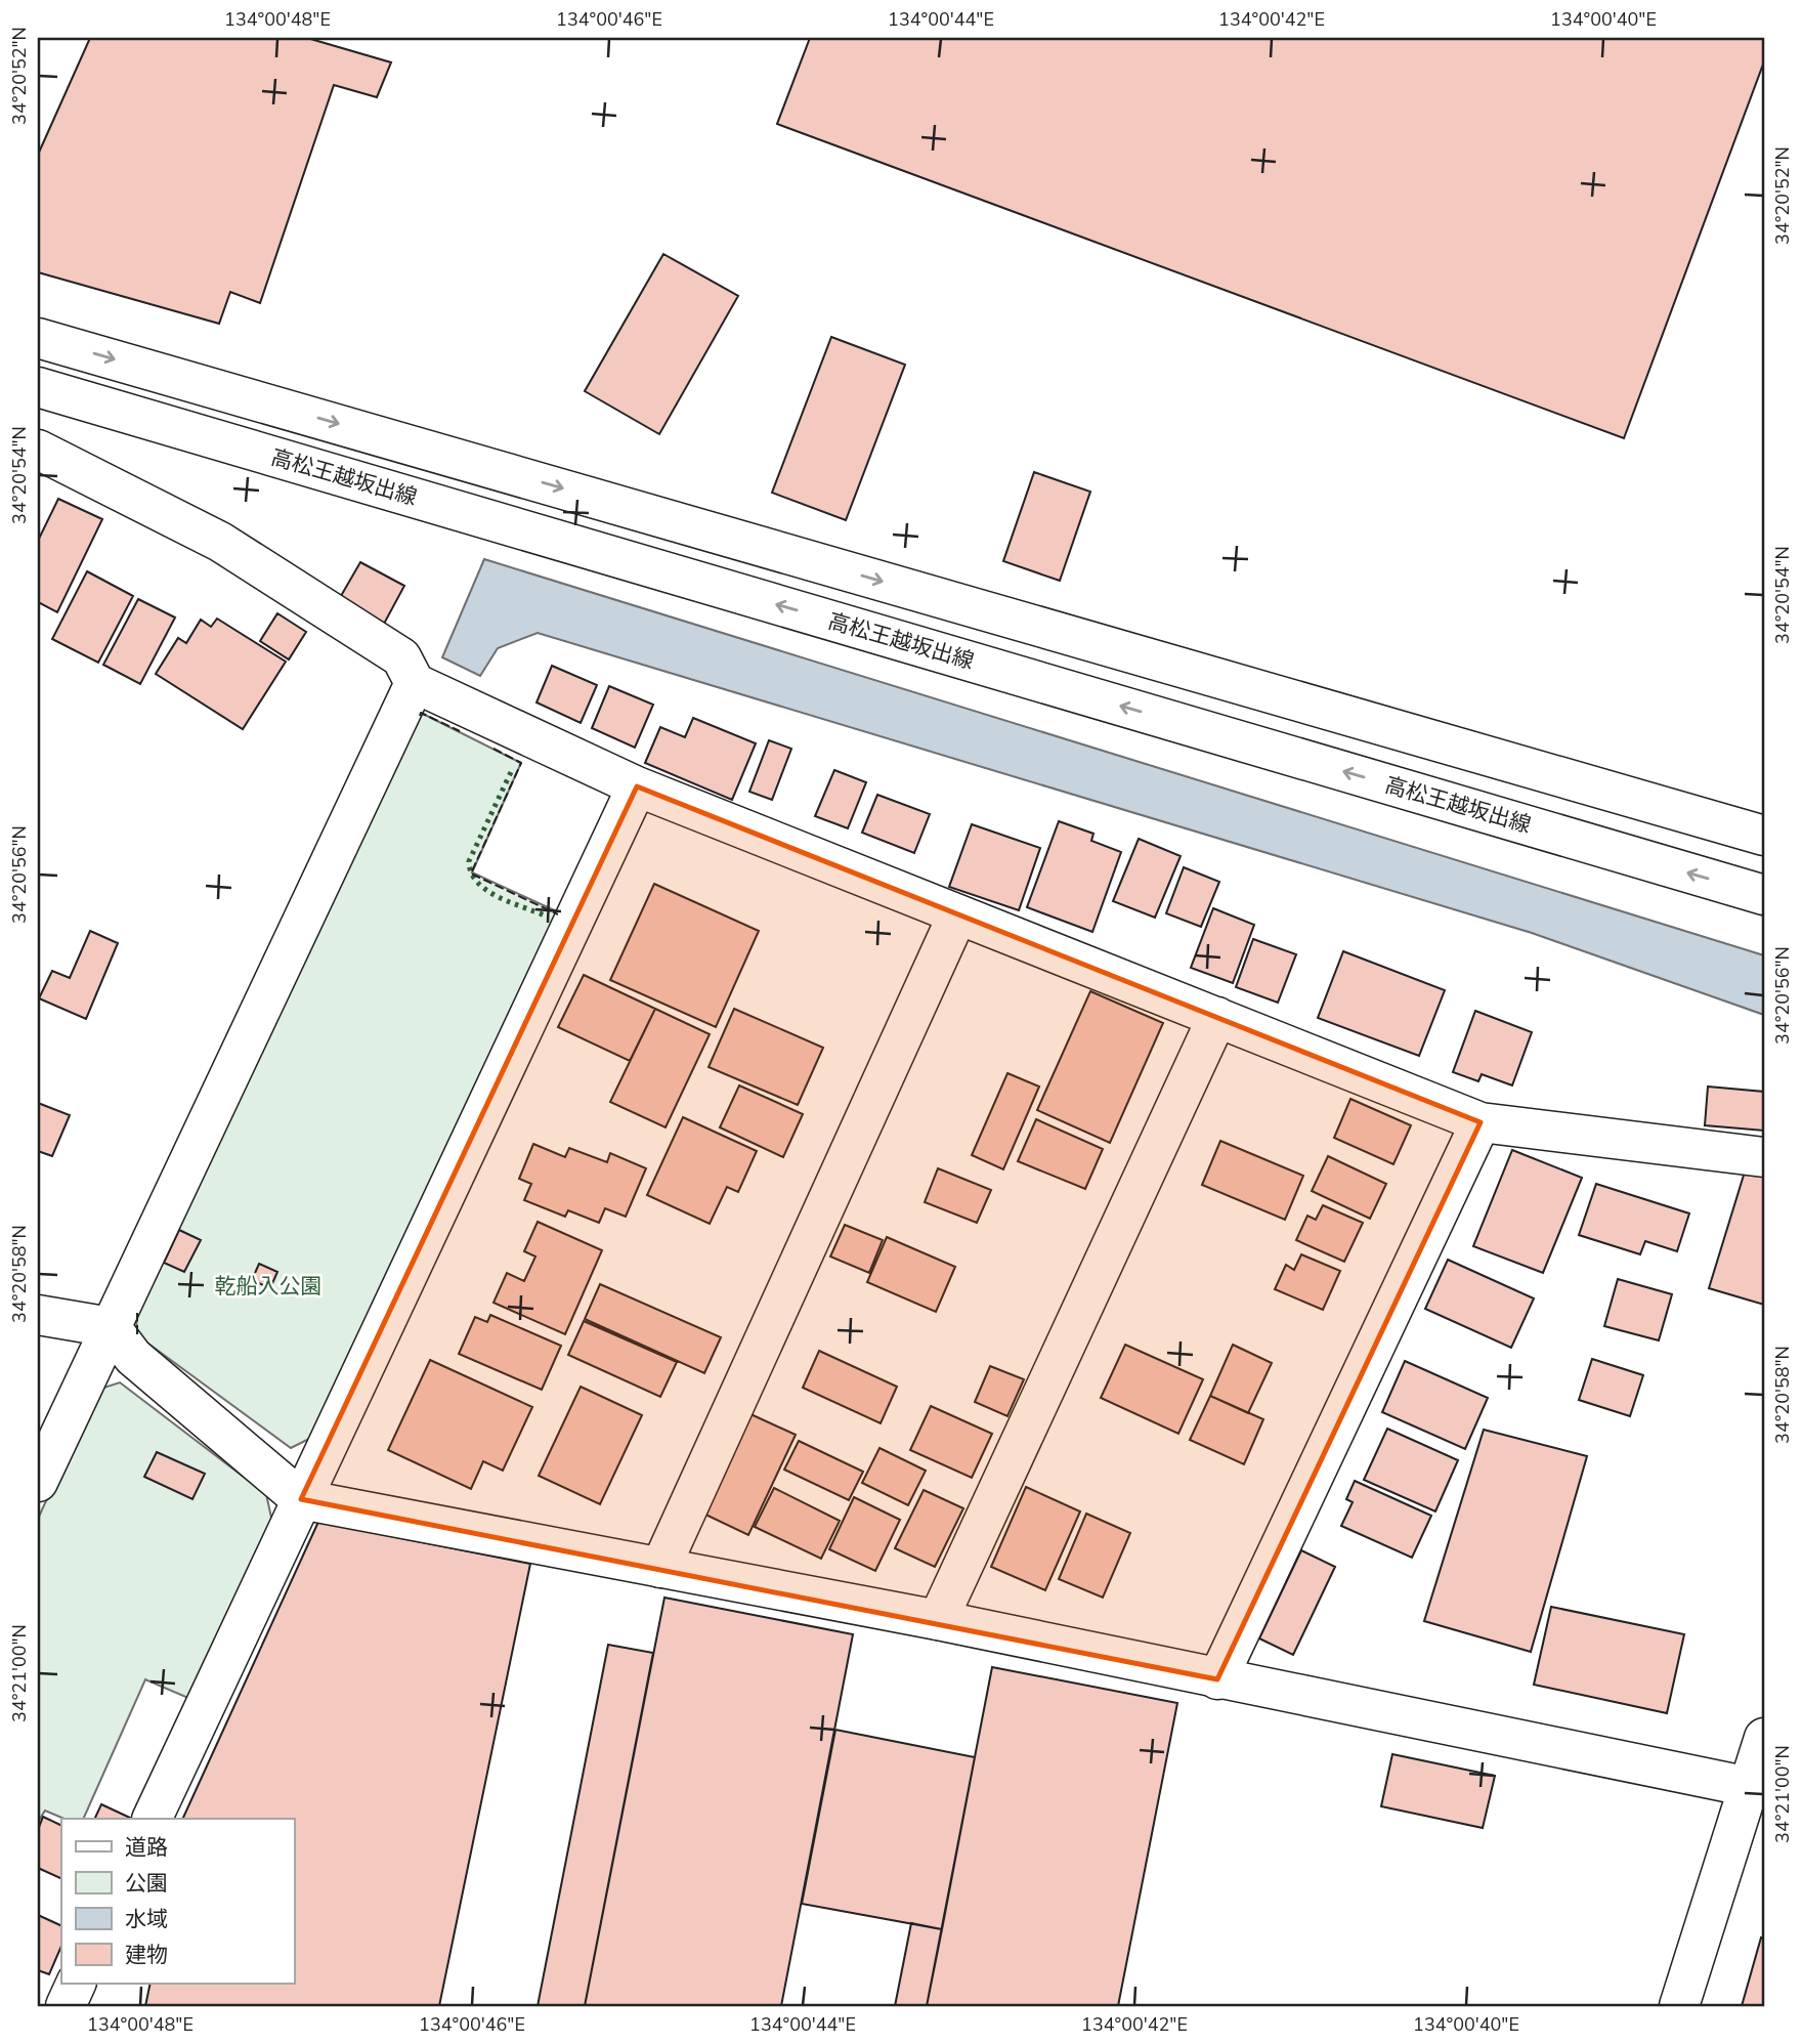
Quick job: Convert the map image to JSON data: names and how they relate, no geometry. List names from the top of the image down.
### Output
{
  "streets": {
    "street": ["高松王越坂出線"]
  },
  "parks": ["乾船入公園"],
  "legend": [
    "道路",
    "公園",
    "水域",
    "建物"
  ],
  "coordinates": [
    "134°00'48\"E",
    "134°00'46\"E",
    "134°00'44\"E",
    "134°00'42\"E",
    "134°00'40\"E",
    "34°20'52\"N",
    "34°20'54\"N",
    "34°20'56\"N",
    "34°20'58\"N",
    "34°21'00\"N"
  ]
}
